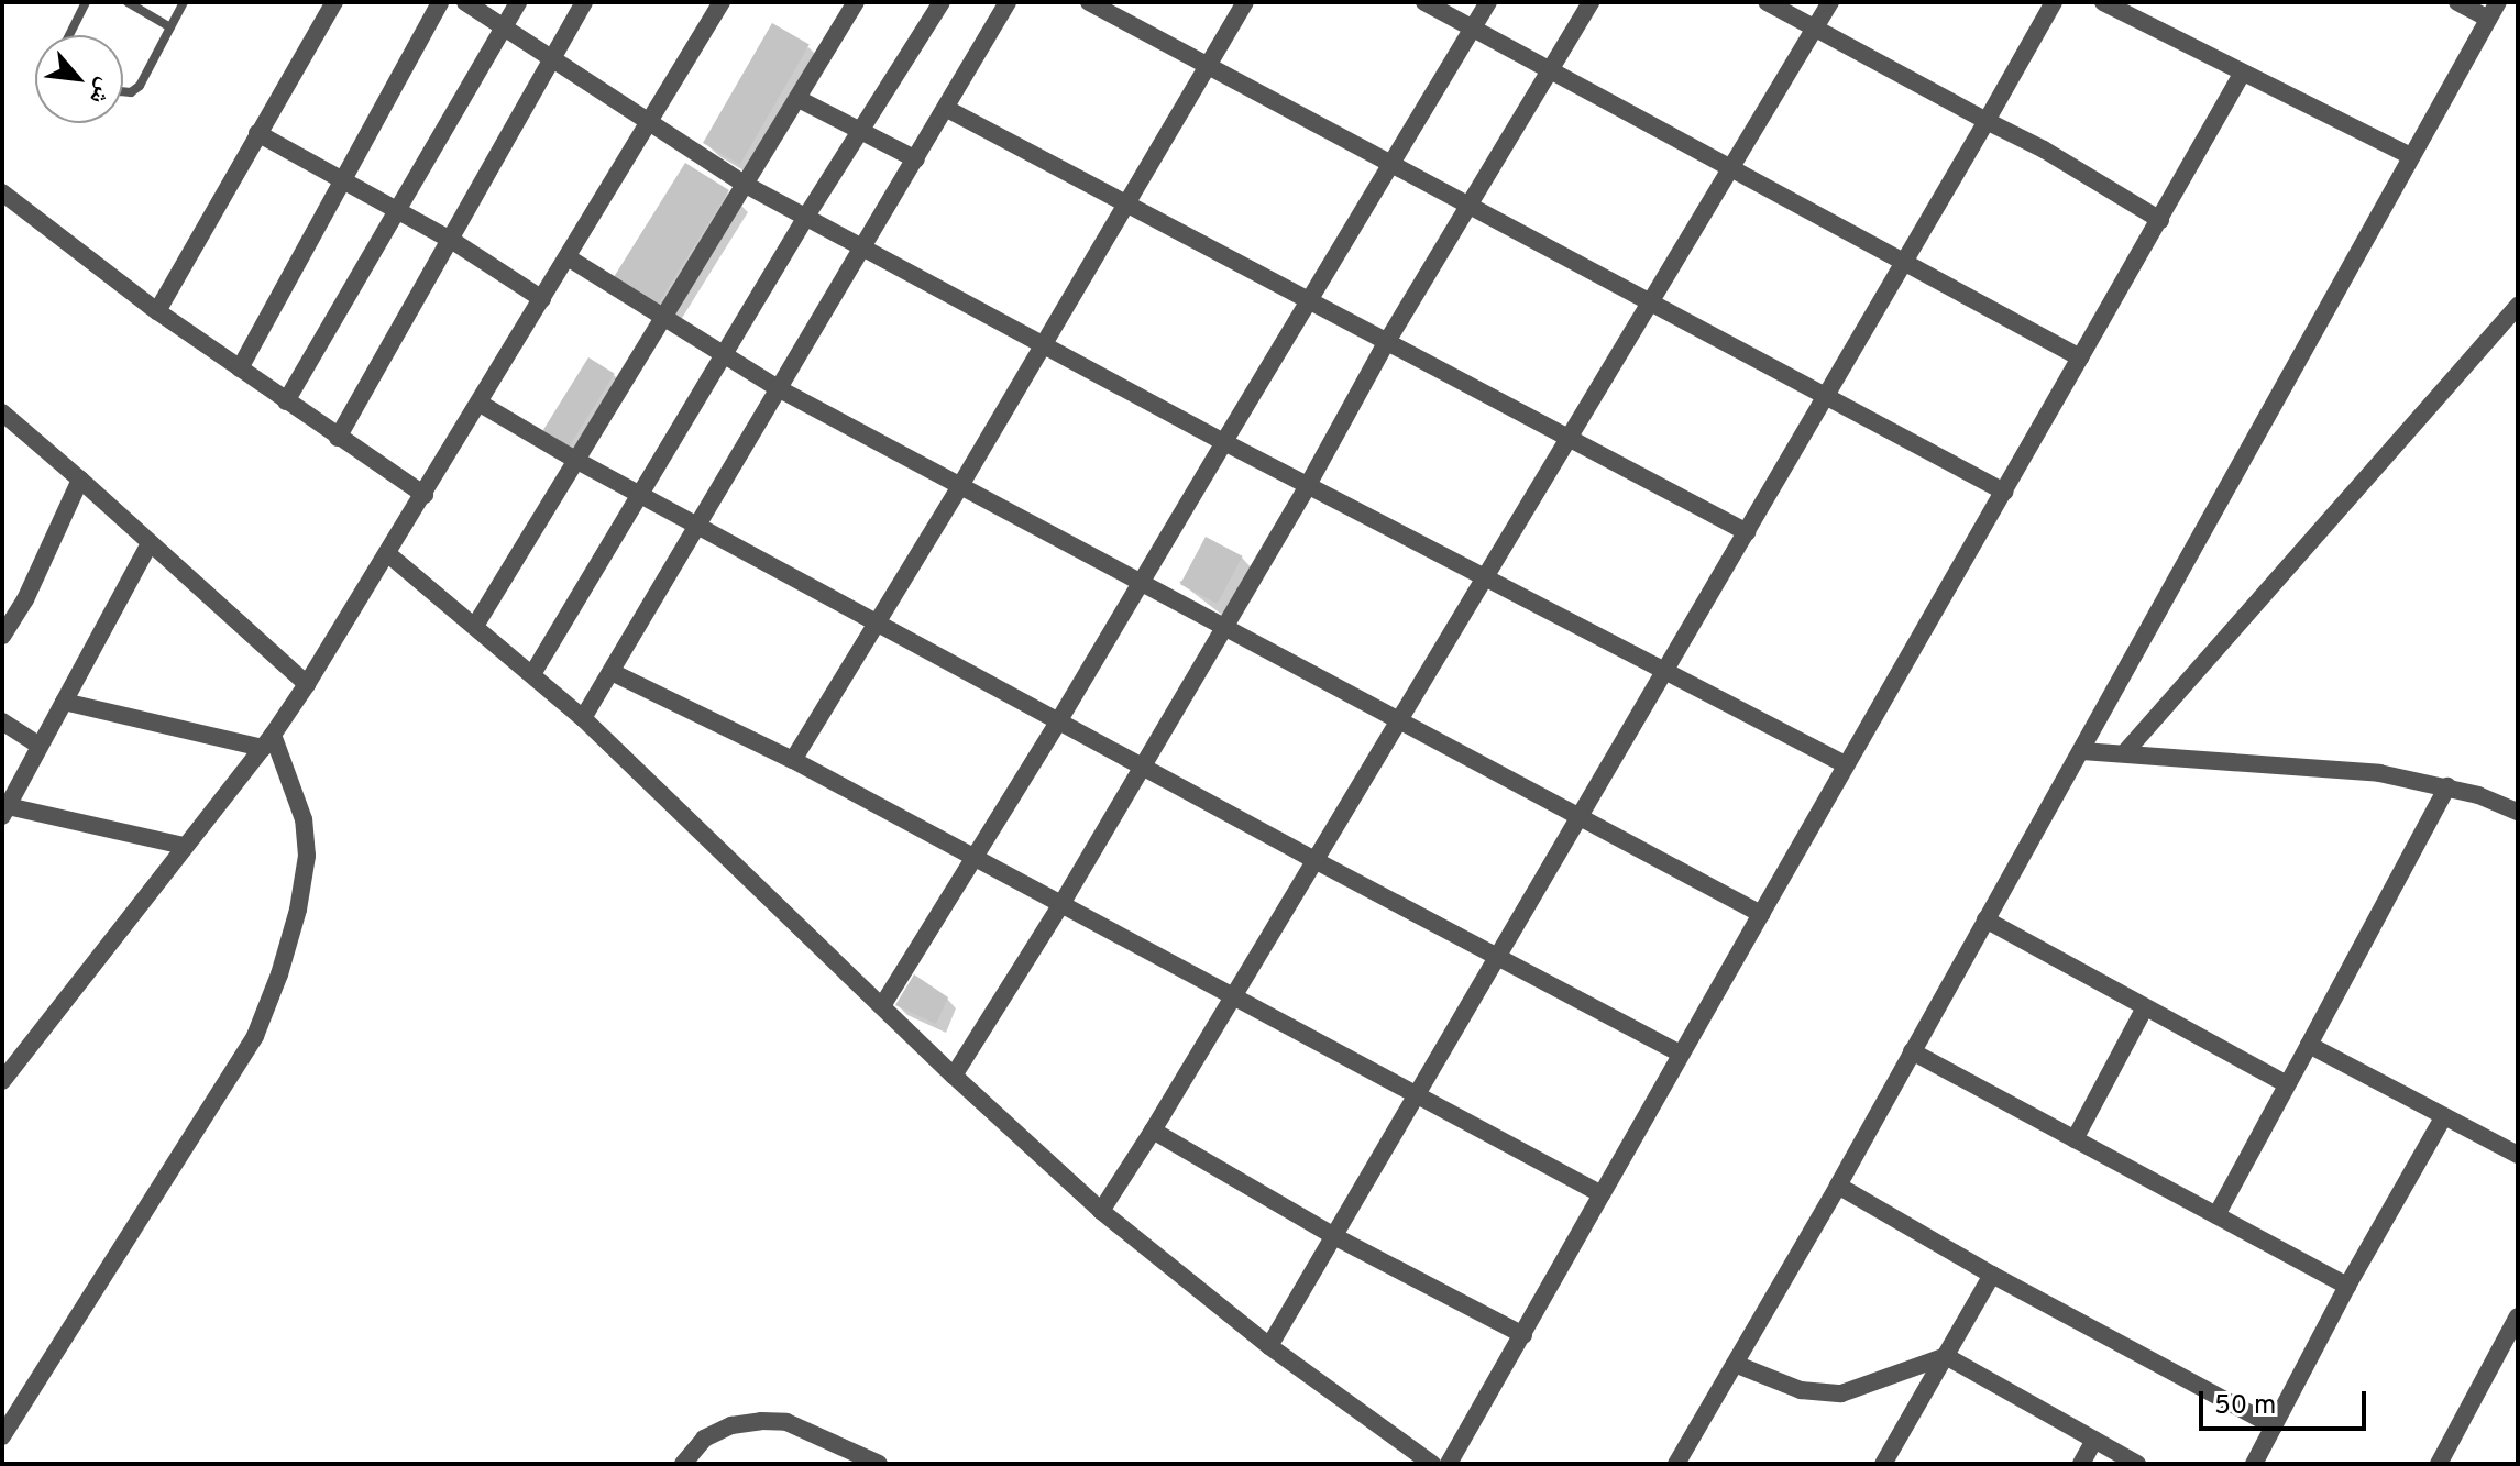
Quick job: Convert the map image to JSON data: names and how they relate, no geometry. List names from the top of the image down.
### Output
{
  "scale_bar": "50 m",
  "north": "bottom right"
}
